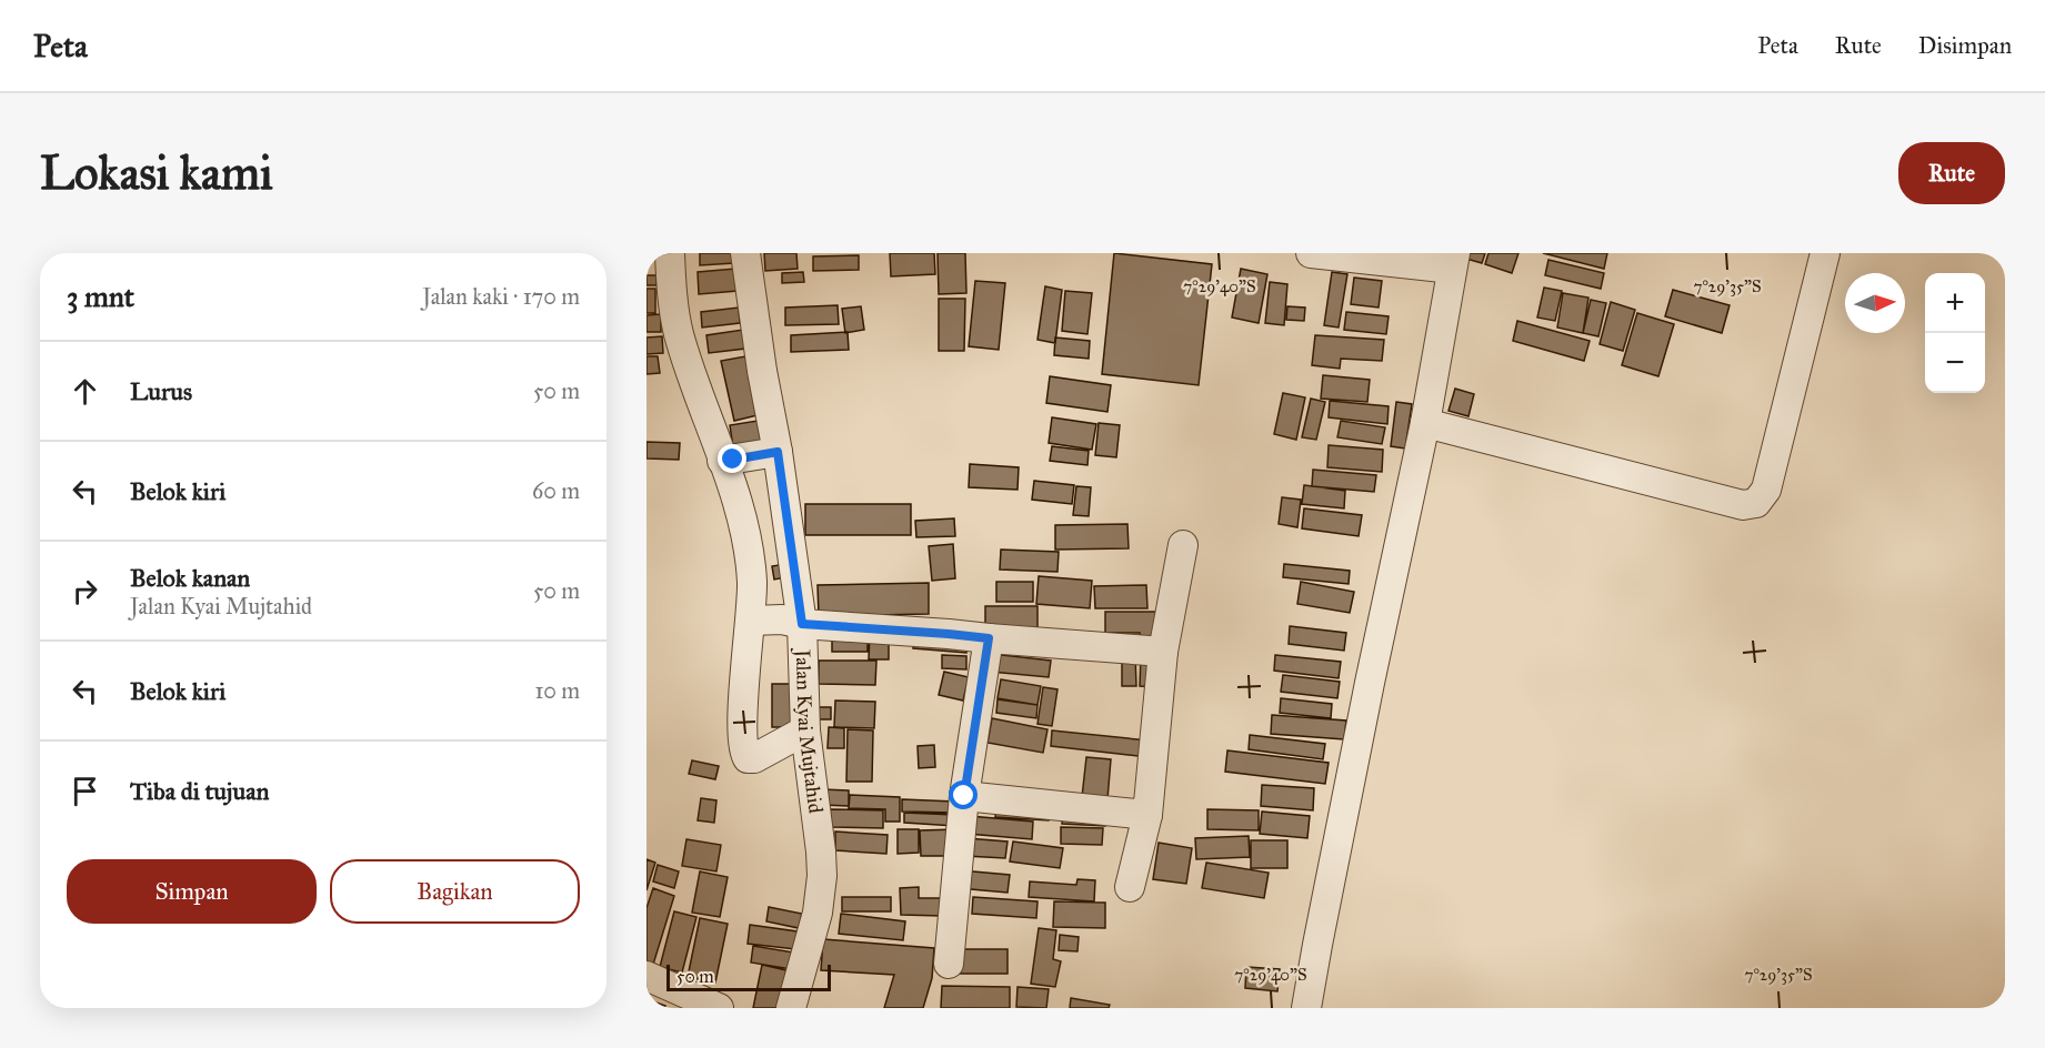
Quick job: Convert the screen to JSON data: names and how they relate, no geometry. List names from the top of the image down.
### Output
{
  "streets": {
    "street": ["Jalan Kyai Mujtahid"]
  },
  "scale_bar": "50 m",
  "north": "right",
  "page": {
    "header": "Peta",
    "nav": ["Peta", "Rute", "Disimpan"],
    "buttons": [
      "Rute",
      ["Simpan", "Bagikan"]
    ],
    "title": "Lokasi kami",
    "heading": ["3 mnt", "Jalan kaki · 170 m"],
    "map_buttons": ["+", "−"],
    "list": [
      ["Lurus", "50 m"],
      ["Belok kiri", "60 m"],
      ["Belok kanan", "Jalan Kyai Mujtahid", "50 m"],
      ["Belok kiri", "10 m"],
      "Tiba di tujuan"
    ],
    "scale": "50 m"
  },
  "coordinates": ["7°29'40\"S", "7°29'35\"S"]
}
